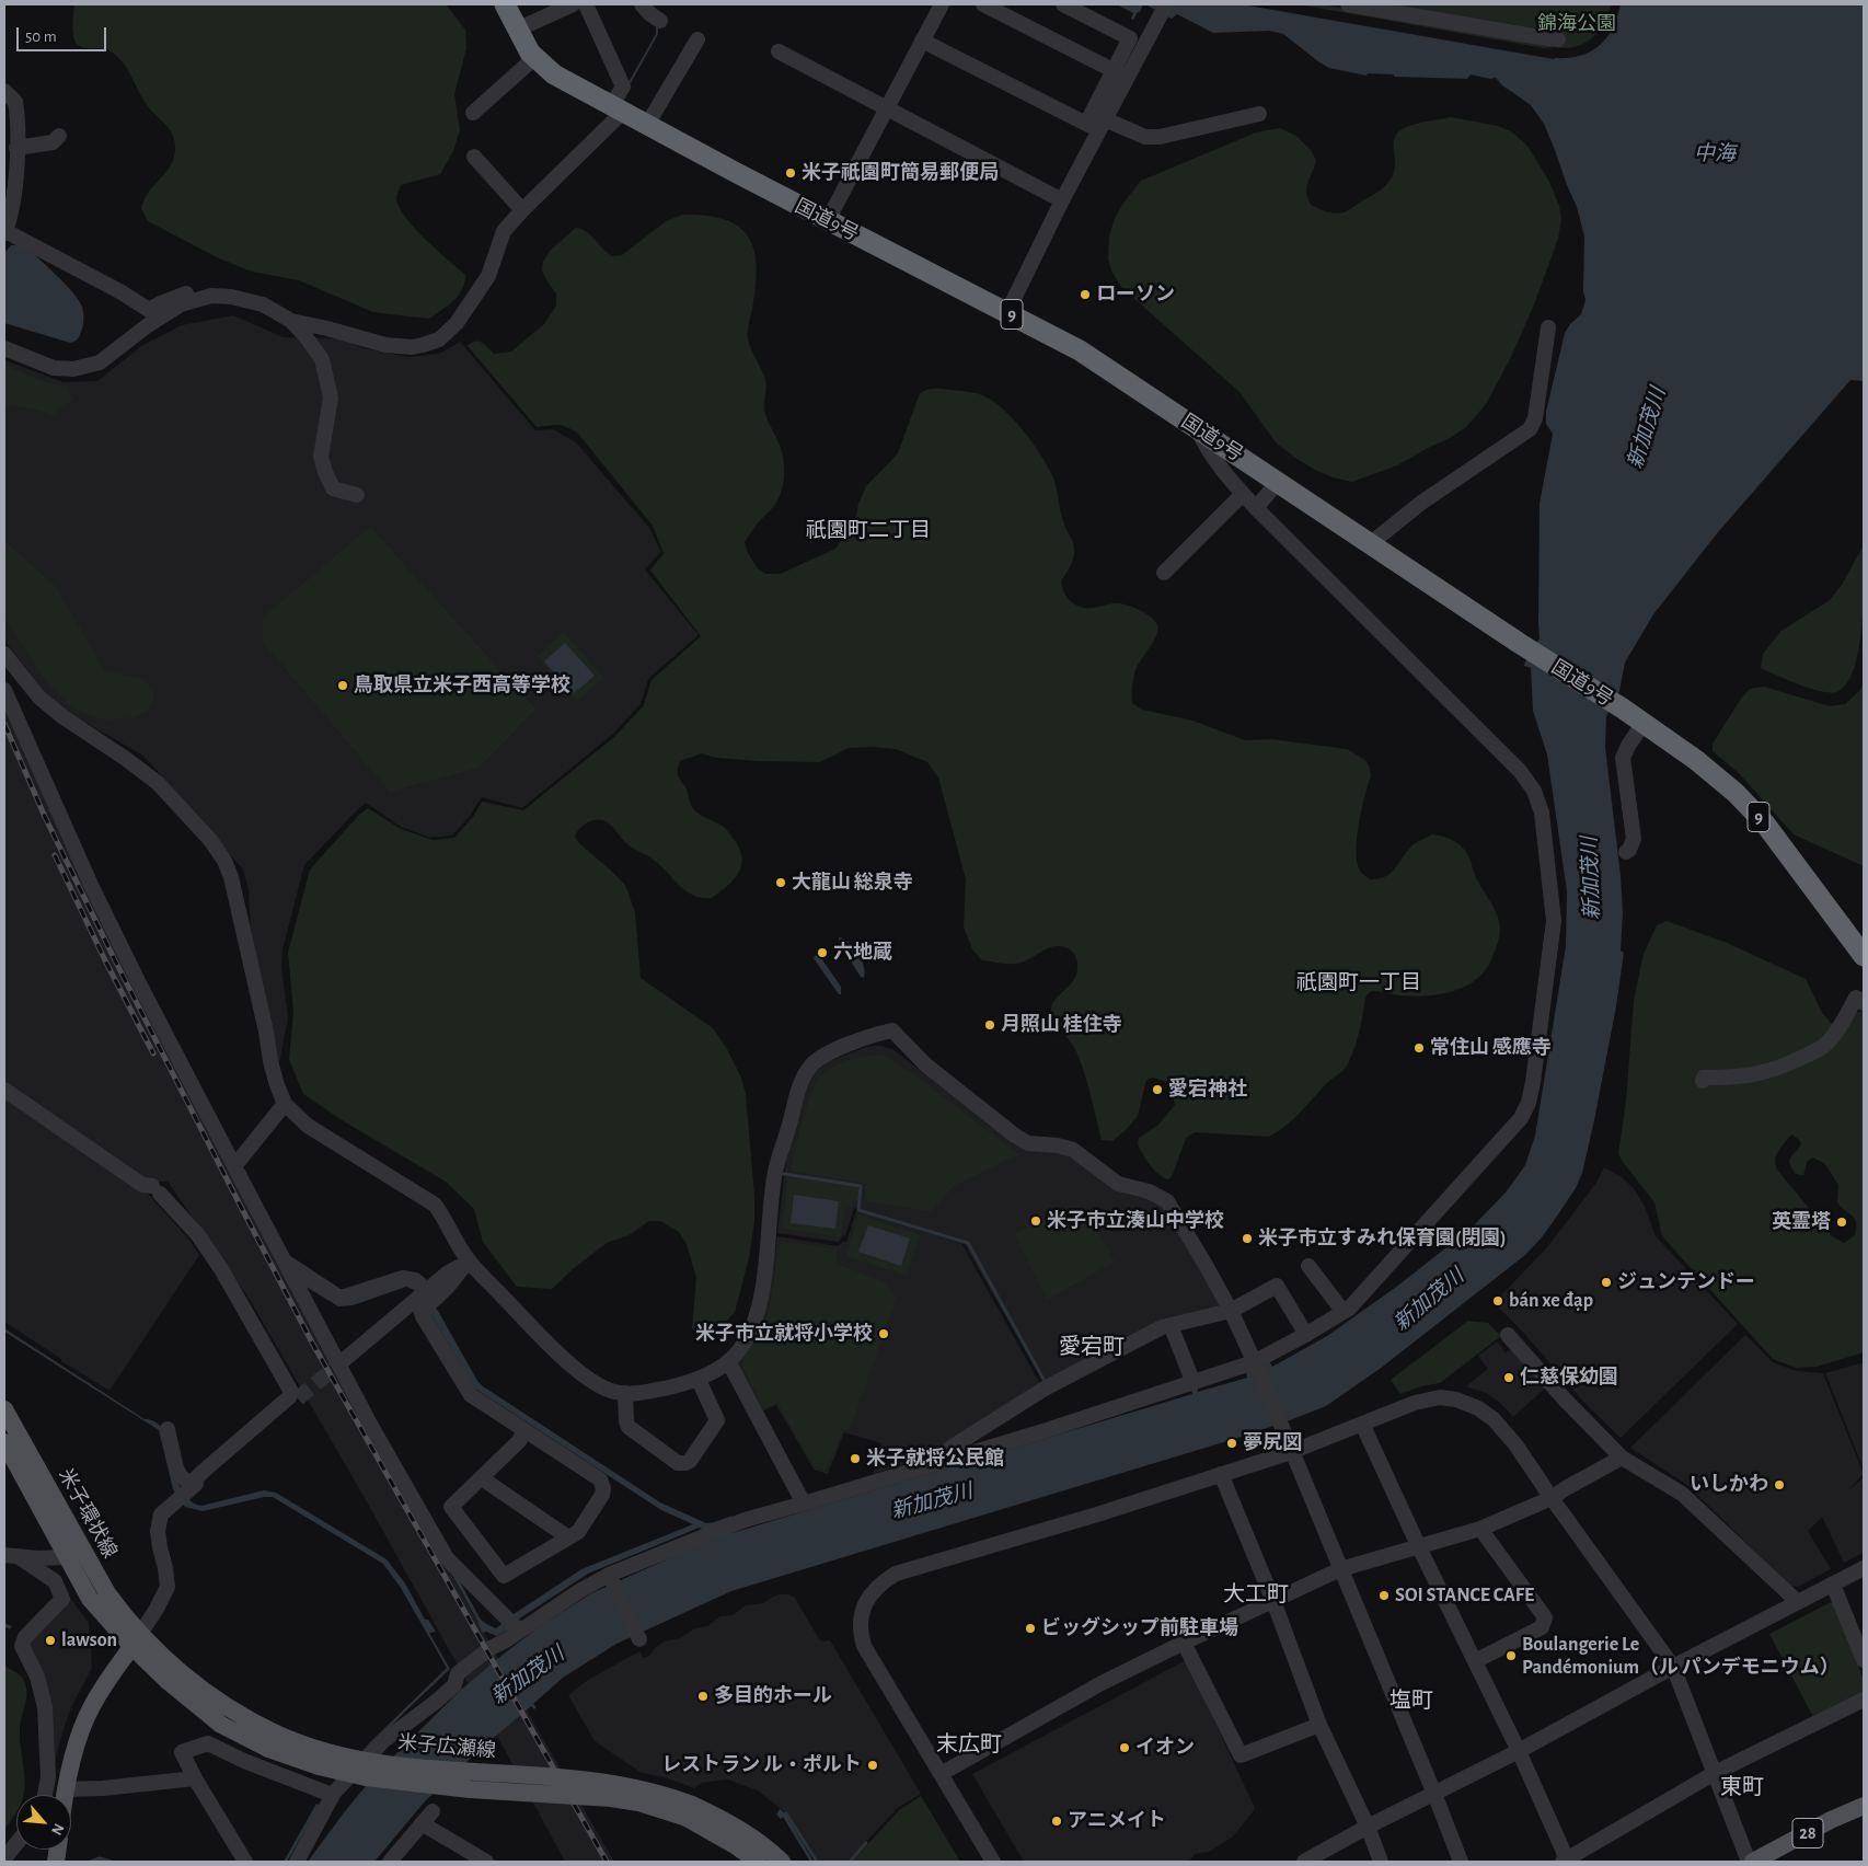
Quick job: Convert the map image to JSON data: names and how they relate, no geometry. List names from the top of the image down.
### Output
{
  "streets": {
    "highway": ["国道9号", "9"],
    "main road": ["米子環状線", "米子広瀬線", "28"]
  },
  "crossings": [
    ["米子環状線", "米子広瀬線"]
  ],
  "districts": [
    "祇園町二丁目",
    "祇園町一丁目",
    "愛宕町",
    "大工町",
    "塩町",
    "末広町",
    "東町"
  ],
  "water": ["中海", "新加茂川"],
  "parks": ["錦海公園"],
  "places": [
    "米子祇園町簡易郵便局",
    "ローソン",
    "鳥取県立米子西高等学校",
    "大龍山 総泉寺",
    "六地蔵",
    "月照山 桂住寺",
    "常住山 感應寺",
    "愛宕神社",
    "米子市立湊山中学校",
    "英霊塔",
    "米子市立すみれ保育園(閉園)",
    "ジュンテンドー",
    "bán xe đạp",
    "米子市立就将小学校",
    "仁慈保幼園",
    "夢尻図",
    "米子就将公民館",
    "いしかわ",
    "SOI STANCE CAFE",
    "ビッグシップ前駐車場",
    "lawson",
    "Boulangerie Le Pandémonium（ル パンデモニウム）",
    "多目的ホール",
    "イオン",
    "レストラン ル・ポルト",
    "アニメイト"
  ],
  "scale_bar": "50 m",
  "north": "bottom right"
}
